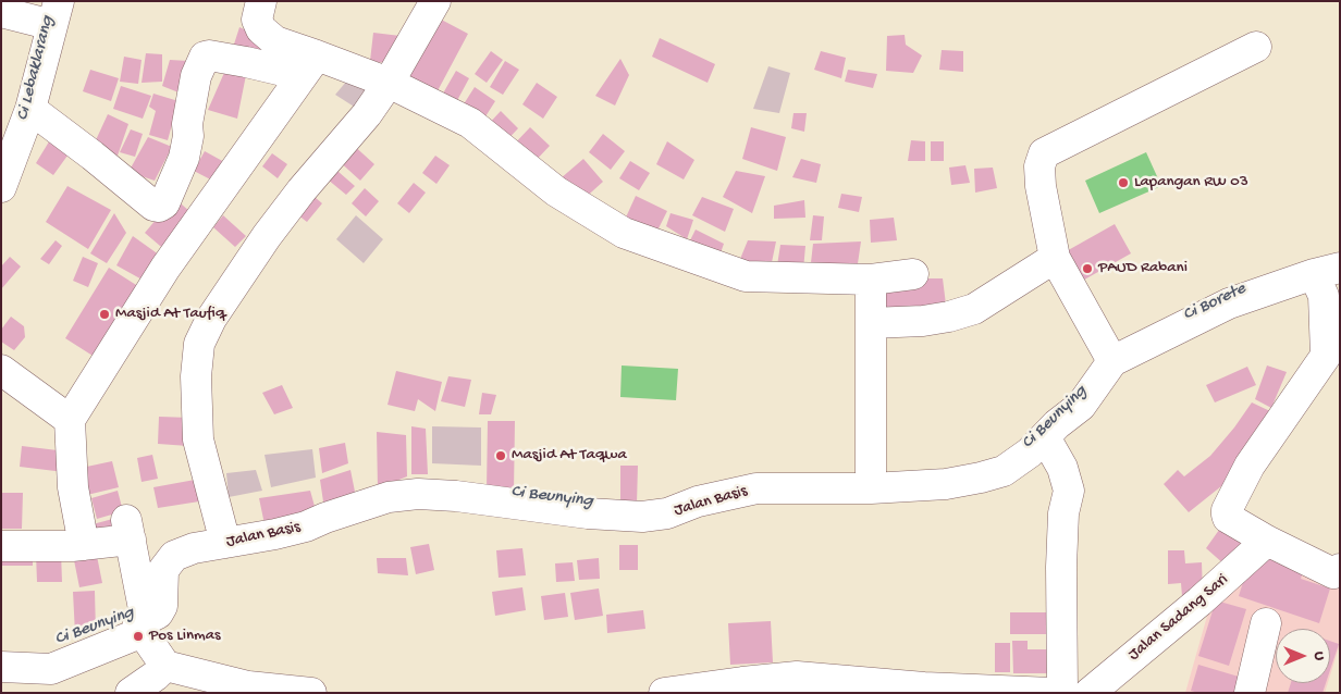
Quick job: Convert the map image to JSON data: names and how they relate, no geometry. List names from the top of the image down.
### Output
{
  "streets": {
    "street": ["Jalan Basis", "Jalan Sadang Sari"]
  },
  "water": ["Ci Lebaklarang", "Ci Borete", "Ci Beunying"],
  "places": [
    "Lapangan RW 03",
    "PAUD Rabani",
    "Masjid At Taufiq",
    "Masjid At Taqwa",
    "Pos Linmas"
  ],
  "north": "right"
}
